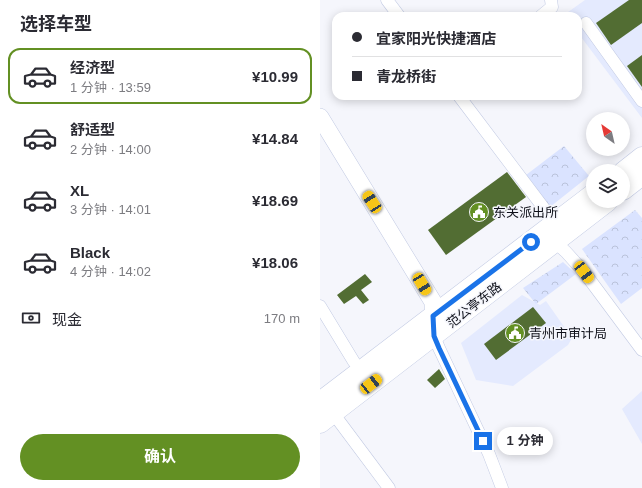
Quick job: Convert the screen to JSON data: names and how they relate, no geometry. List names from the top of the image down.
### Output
{
  "streets": {
    "main road": ["范公亭东路"]
  },
  "places": {
    "public building": ["东关派出所", "青州市审计局"]
  },
  "north": "top left",
  "page": {
    "heading": "选择车型",
    "banner": ["宜家阳光快捷酒店", "青龙桥街"],
    "list": [
      {
        "name": "经济型",
        "note": "1 分钟 · 13:59",
        "value": "¥10.99"
      },
      {
        "name": "舒适型",
        "note": "2 分钟 · 14:00",
        "value": "¥14.84"
      },
      {
        "name": "XL",
        "note": "3 分钟 · 14:01",
        "value": "¥18.69"
      },
      {
        "name": "Black",
        "note": "4 分钟 · 14:02",
        "value": "¥18.06"
      }
    ],
    "pay": ["现金", "170 m"],
    "buttons": "确认",
    "bubble": "1 分钟"
  }
}
